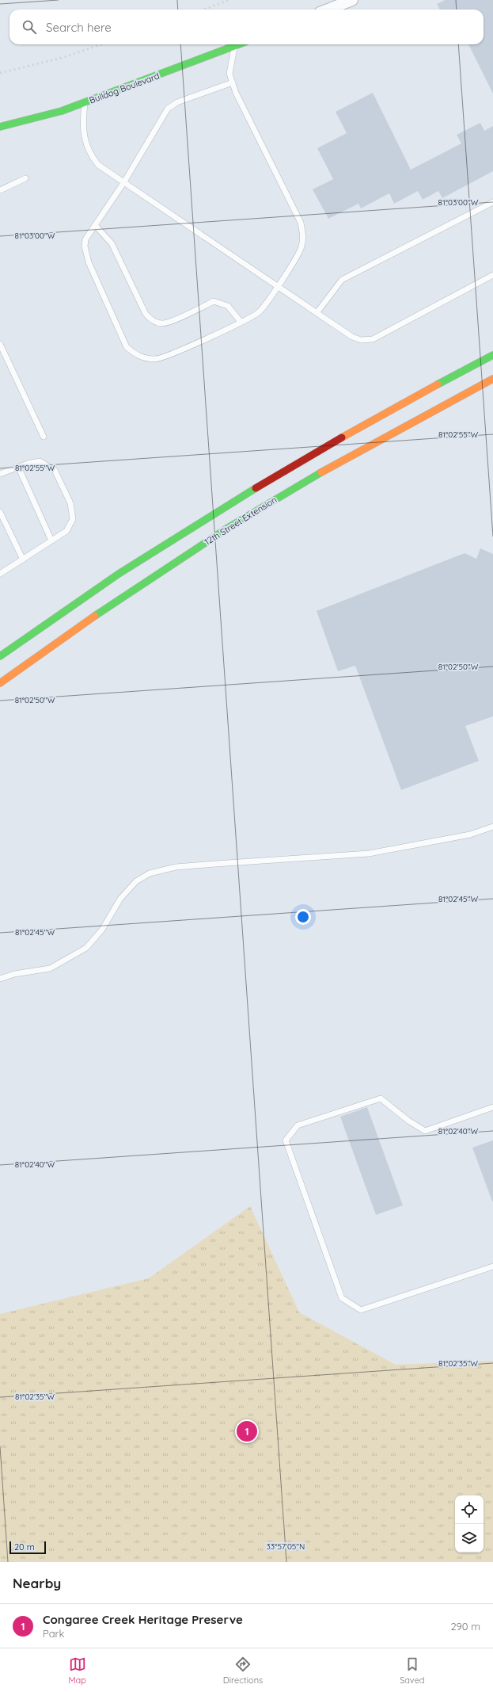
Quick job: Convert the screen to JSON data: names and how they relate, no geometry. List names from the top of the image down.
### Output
{
  "streets": {
    "main road": ["Bulldog Boulevard", "12th Street Extension"]
  },
  "scale_bar": "20 m",
  "page": {
    "search": "Search here",
    "pins": "1",
    "scale": "20 m",
    "heading": "Nearby",
    "list": [
      {
        "mark": "1",
        "name": "Congaree Creek Heritage Preserve",
        "note": "Park",
        "value": "290 m"
      }
    ],
    "nav": ["Map", "Directions", "Saved"]
  },
  "coordinates": [
    "81°03'00\"W",
    "81°02'55\"W",
    "81°02'50\"W",
    "81°02'45\"W",
    "81°02'40\"W",
    "81°02'35\"W",
    "33°57'05\"N"
  ]
}
